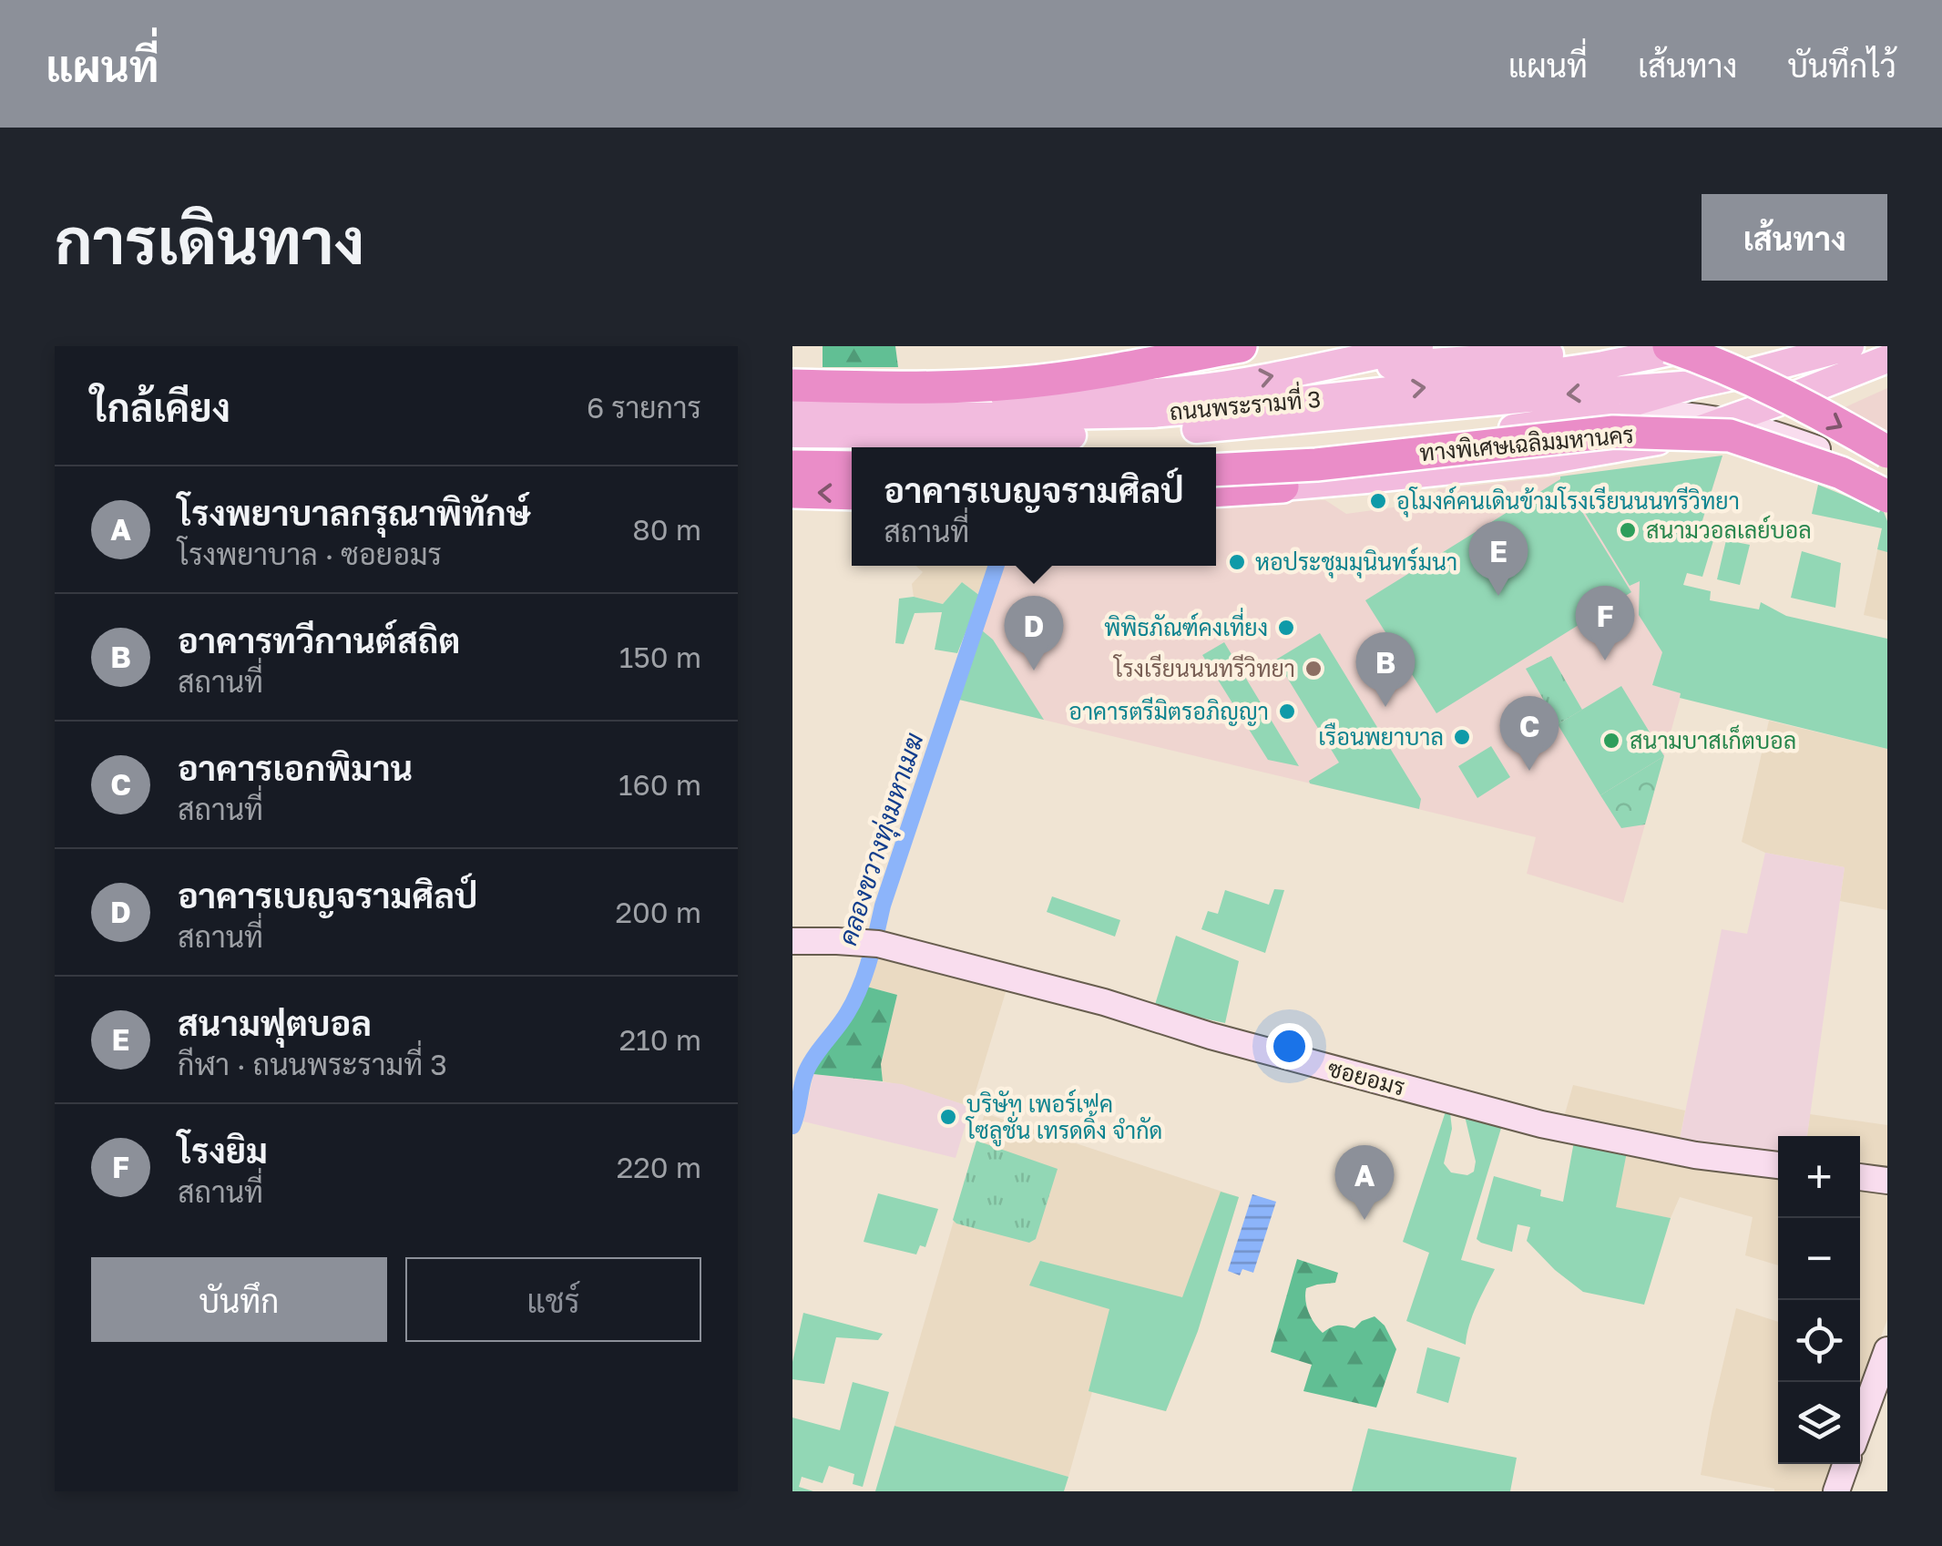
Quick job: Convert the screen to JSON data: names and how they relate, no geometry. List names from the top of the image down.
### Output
{
  "streets": {
    "highway": ["ทางพิเศษเฉลิมมหานคร"],
    "main road": ["ถนนพระรามที่ 3"],
    "street": ["ซอยอมร"]
  },
  "water": ["คลองขวางทุ่งมหาเมฆ"],
  "places": [
    "อุโมงค์คนเดินข้ามโรงเรียนนนทรีวิทยา",
    "สนามวอลเลย์บอล",
    "หอประชุมมุนินทร์มนา",
    "พิพิธภัณฑ์คงเที่ยง",
    "โรงเรียนนนทรีวิทยา",
    "อาคารตรีมิตรอภิญญา",
    "เรือนพยาบาล",
    "สนามบาสเก็ตบอล",
    "บริษัท เพอร์เฟค โซลูชั่น เทรดดิ้ง จำกัด"
  ],
  "page": {
    "header": "แผนที่",
    "nav": ["แผนที่", "เส้นทาง", "บันทึกไว้"],
    "buttons": [
      "เส้นทาง",
      ["บันทึก", "แชร์"]
    ],
    "title": "การเดินทาง",
    "heading": ["ใกล้เคียง", "6 รายการ"],
    "popup": ["อาคารเบญจรามศิลป์", "สถานที่"],
    "list": [
      {
        "mark": "A",
        "name": "โรงพยาบาลกรุณาพิทักษ์",
        "note": "โรงพยาบาล · ซอยอมร",
        "value": "80 m"
      },
      {
        "mark": "B",
        "name": "อาคารทวีกานต์สถิต",
        "note": "สถานที่",
        "value": "150 m"
      },
      {
        "mark": "C",
        "name": "อาคารเอกพิมาน",
        "note": "สถานที่",
        "value": "160 m"
      },
      {
        "mark": "D",
        "name": "อาคารเบญจรามศิลป์",
        "note": "สถานที่",
        "value": "200 m"
      },
      {
        "mark": "E",
        "name": "สนามฟุตบอล",
        "note": "กีฬา · ถนนพระรามที่ 3",
        "value": "210 m"
      },
      {
        "mark": "F",
        "name": "โรงยิม",
        "note": "สถานที่",
        "value": "220 m"
      }
    ],
    "pins": [
      "E",
      "F",
      "D",
      "B",
      "C",
      "A"
    ],
    "map_buttons": ["+", "−"]
  }
}
